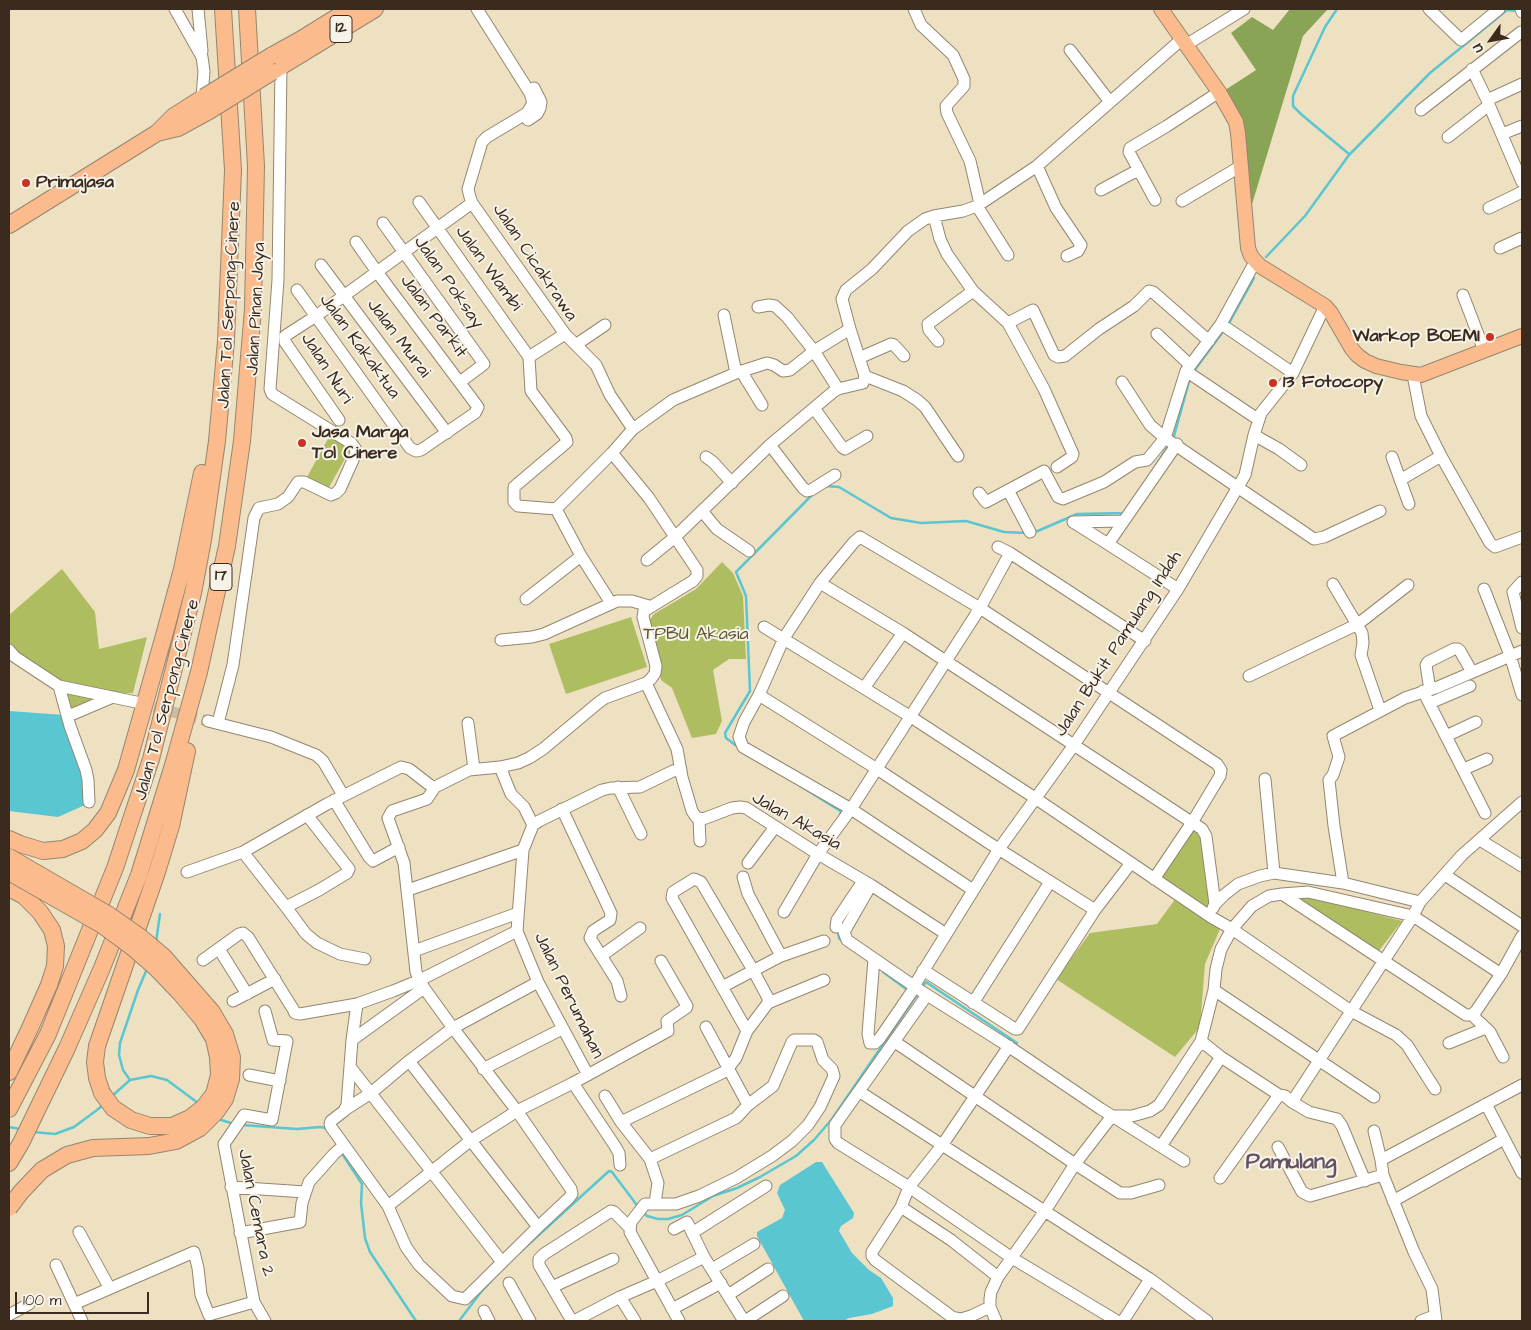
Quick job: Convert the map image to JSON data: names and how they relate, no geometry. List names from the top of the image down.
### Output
{
  "streets": {
    "highway": ["12", "Jalan Tol Serpong–Cinere", "17"],
    "street": [
      "Jalan Cicakrawa",
      "Jalan Wambi",
      "Jalan Poksay",
      "Jalan Pinan Jaya",
      "Jalan Parkit",
      "Jalan Murai",
      "Jalan Kakaktua",
      "Jalan Nuri",
      "Jalan Bukit Pamulang Indah",
      "Jalan Akasia",
      "Jalan Perumahan",
      "Jalan Cemara 2"
    ]
  },
  "crossings": [
    ["12", "Jalan Pinan Jaya"],
    ["Jalan Cicakrawa", "Jalan Wambi"],
    ["Jalan Poksay", "Jalan Parkit"],
    ["Jalan Parkit", "Jalan Murai"],
    ["Jalan Parkit", "Jalan Kakaktua"],
    ["Jalan Murai", "Jalan Kakaktua"],
    ["Jalan Kakaktua", "Jalan Nuri"],
    ["Jalan Bukit Pamulang Indah", "Jalan Akasia"]
  ],
  "districts": ["Pamulang"],
  "parks": ["TPBU Akasia"],
  "places": [
    "Primajasa",
    "Warkop BOEMI",
    "13 Fotocopy",
    "Jasa Marga Tol Cinere"
  ],
  "scale_bar": "100 m",
  "north": "bottom left"
}
